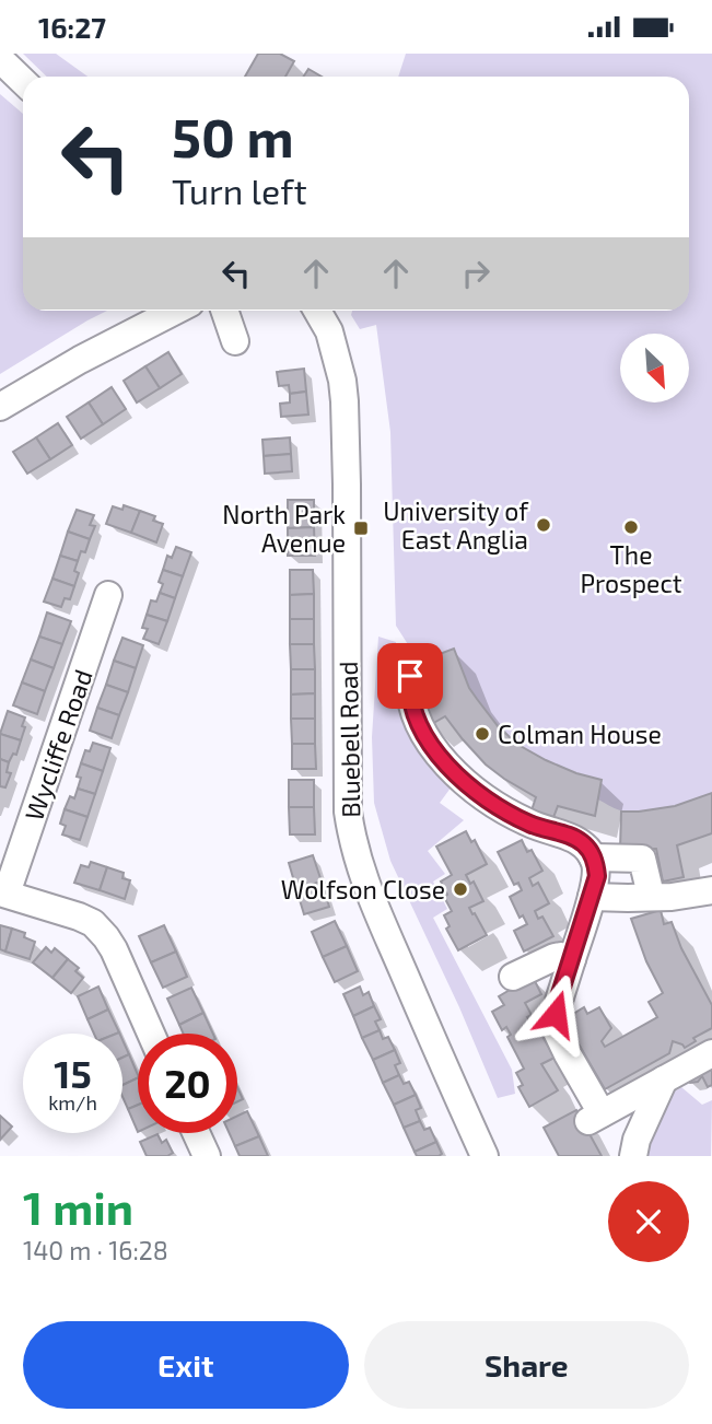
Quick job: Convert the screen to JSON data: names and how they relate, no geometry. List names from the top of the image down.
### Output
{
  "streets": {
    "street": ["Bluebell Road", "Wycliffe Road"]
  },
  "places": {
    "other": [
      "University of East Anglia",
      "The Prospect",
      "Colman House",
      "Wolfson Close"
    ],
    "transit": ["North Park Avenue"]
  },
  "north": "bottom right",
  "page": {
    "status": "16:27",
    "turn": ["50 m", "Turn left"],
    "speed": "15 km/h",
    "limit": "20",
    "heading": ["1 min", "140 m · 16:28"],
    "buttons": ["Exit", "Share"]
  }
}
